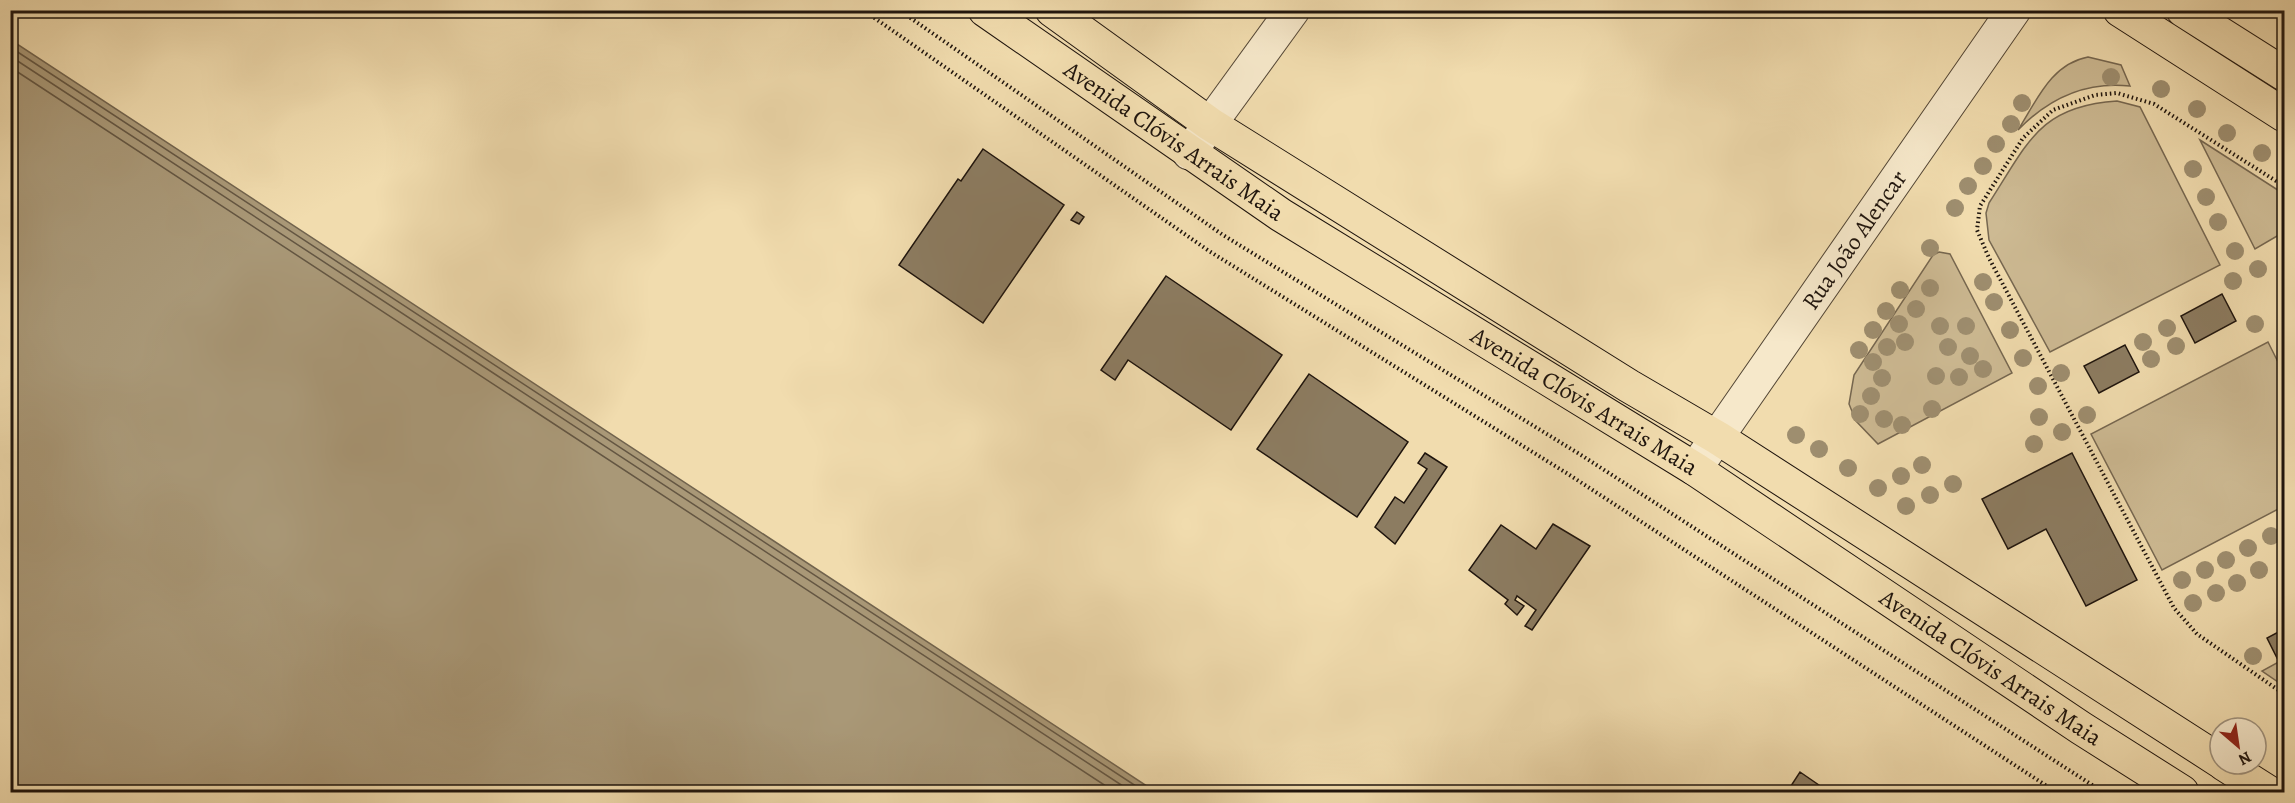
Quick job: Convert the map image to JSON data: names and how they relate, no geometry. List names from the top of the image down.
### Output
{
  "streets": {
    "main road": ["Avenida Clóvis Arrais Maia"],
    "street": ["Rua João Alencar"]
  },
  "crossings": [
    ["Avenida Clóvis Arrais Maia", "Rua João Alencar"]
  ],
  "north": "bottom right"
}
